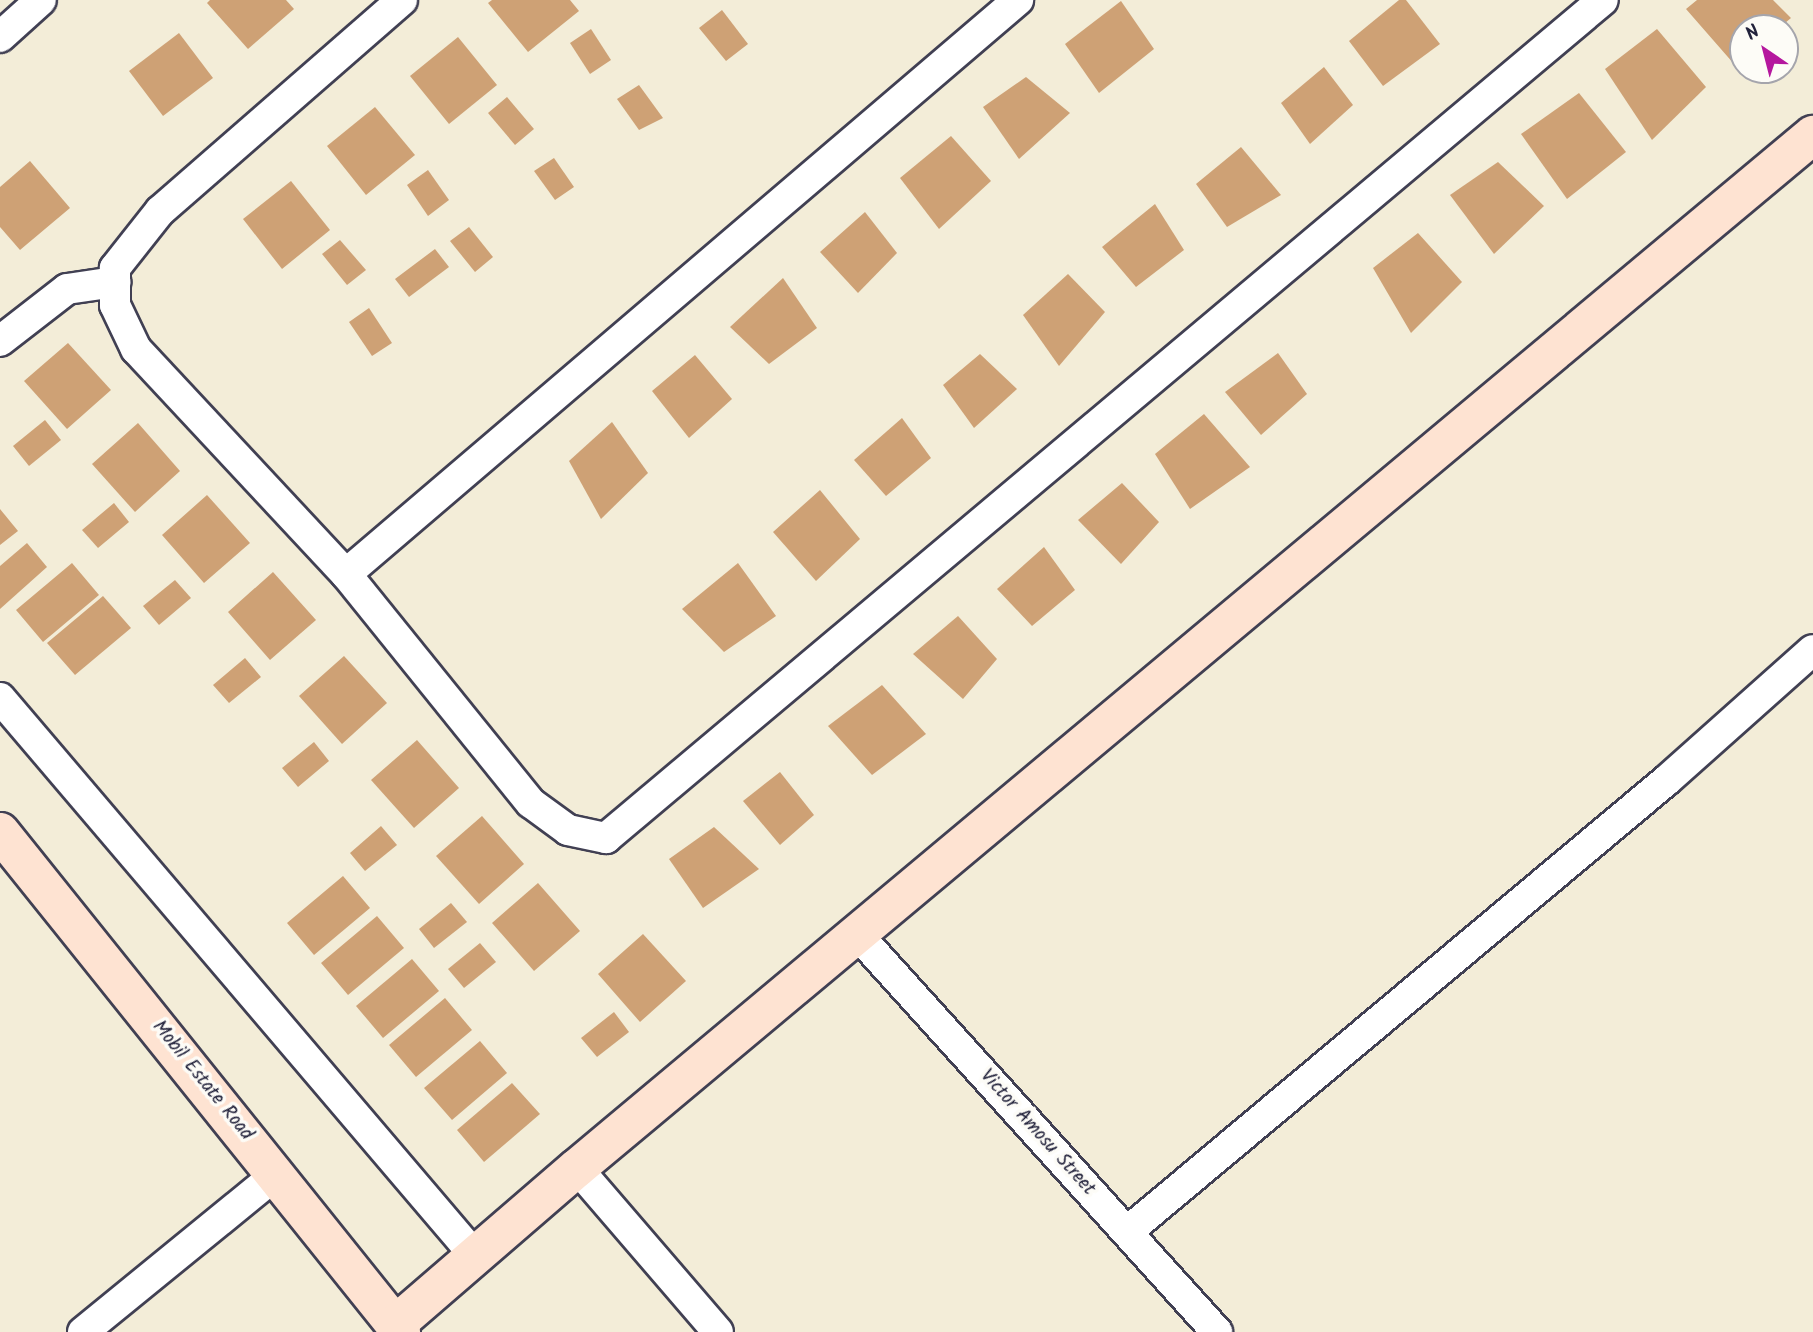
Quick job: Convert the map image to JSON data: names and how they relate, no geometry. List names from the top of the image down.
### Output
{
  "streets": {
    "street": ["Mobil Estate Road", "Victor Amosu Street"]
  },
  "north": "top left"
}
